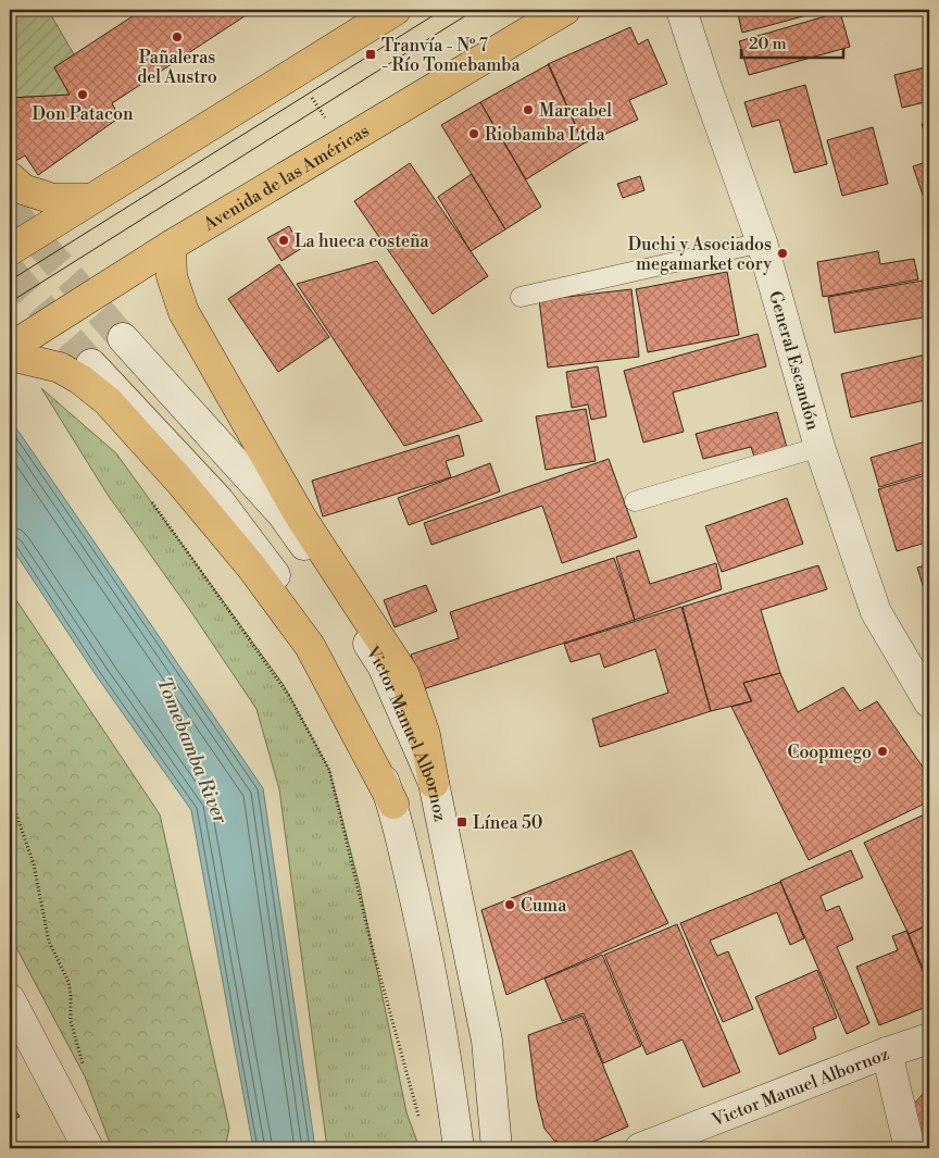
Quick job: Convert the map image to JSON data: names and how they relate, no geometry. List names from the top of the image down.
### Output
{
  "streets": {
    "main road": ["Avenida de las Américas", "General Escandón", "Victor Manuel Albornoz"]
  },
  "water": ["Tomebamba River"],
  "places": {
    "other": [
      "Pañaleras del Austro",
      "Don Patacon",
      "Marcabel",
      "Riobamba Ltda",
      "La hueca costeña",
      "Duchi y Asociados megamarket cory",
      "Coopmego",
      "Cuma"
    ],
    "transit": ["Tranvía - Nº 7 - Río Tomebamba", "Línea 50"]
  },
  "scale_bar": "20 m"
}
